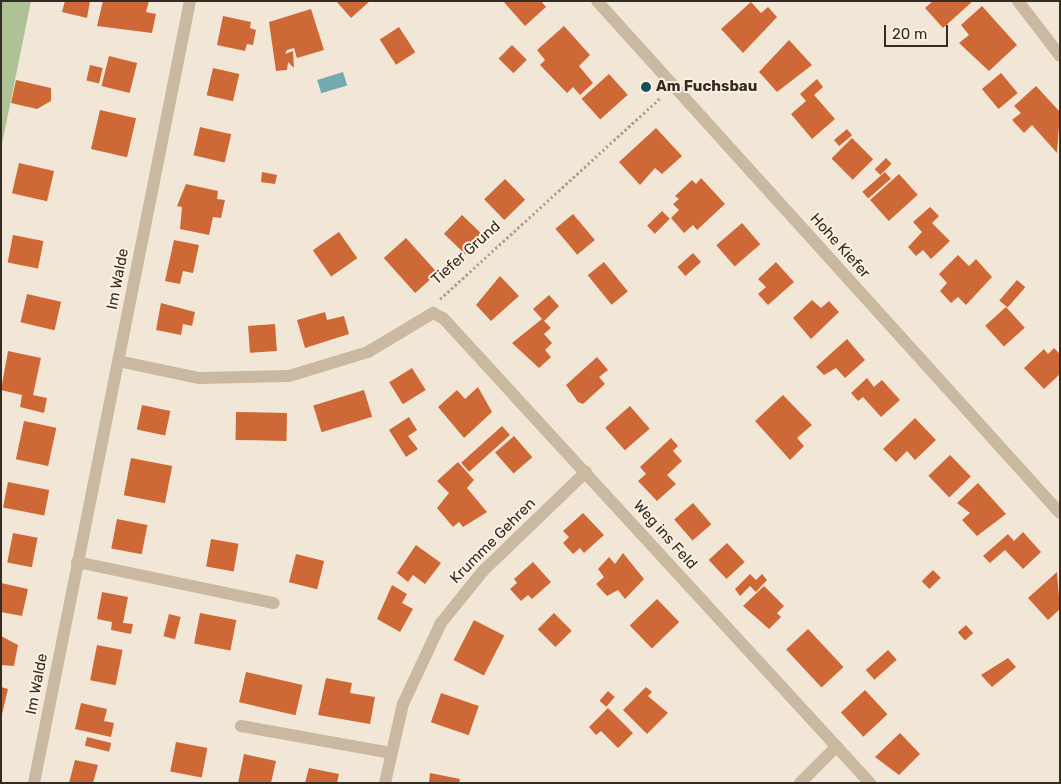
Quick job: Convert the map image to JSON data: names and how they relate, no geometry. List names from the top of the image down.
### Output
{
  "streets": {
    "street": [
      "Hohe Kiefer",
      "Im Walde",
      "Weg ins Feld",
      "Krumme Gehren"
    ],
    "path": ["Tiefer Grund"]
  },
  "crossings": [
    ["Tiefer Grund", "Weg ins Feld"],
    ["Weg ins Feld", "Krumme Gehren"]
  ],
  "places": ["Am Fuchsbau"],
  "scale_bar": "20 m"
}
